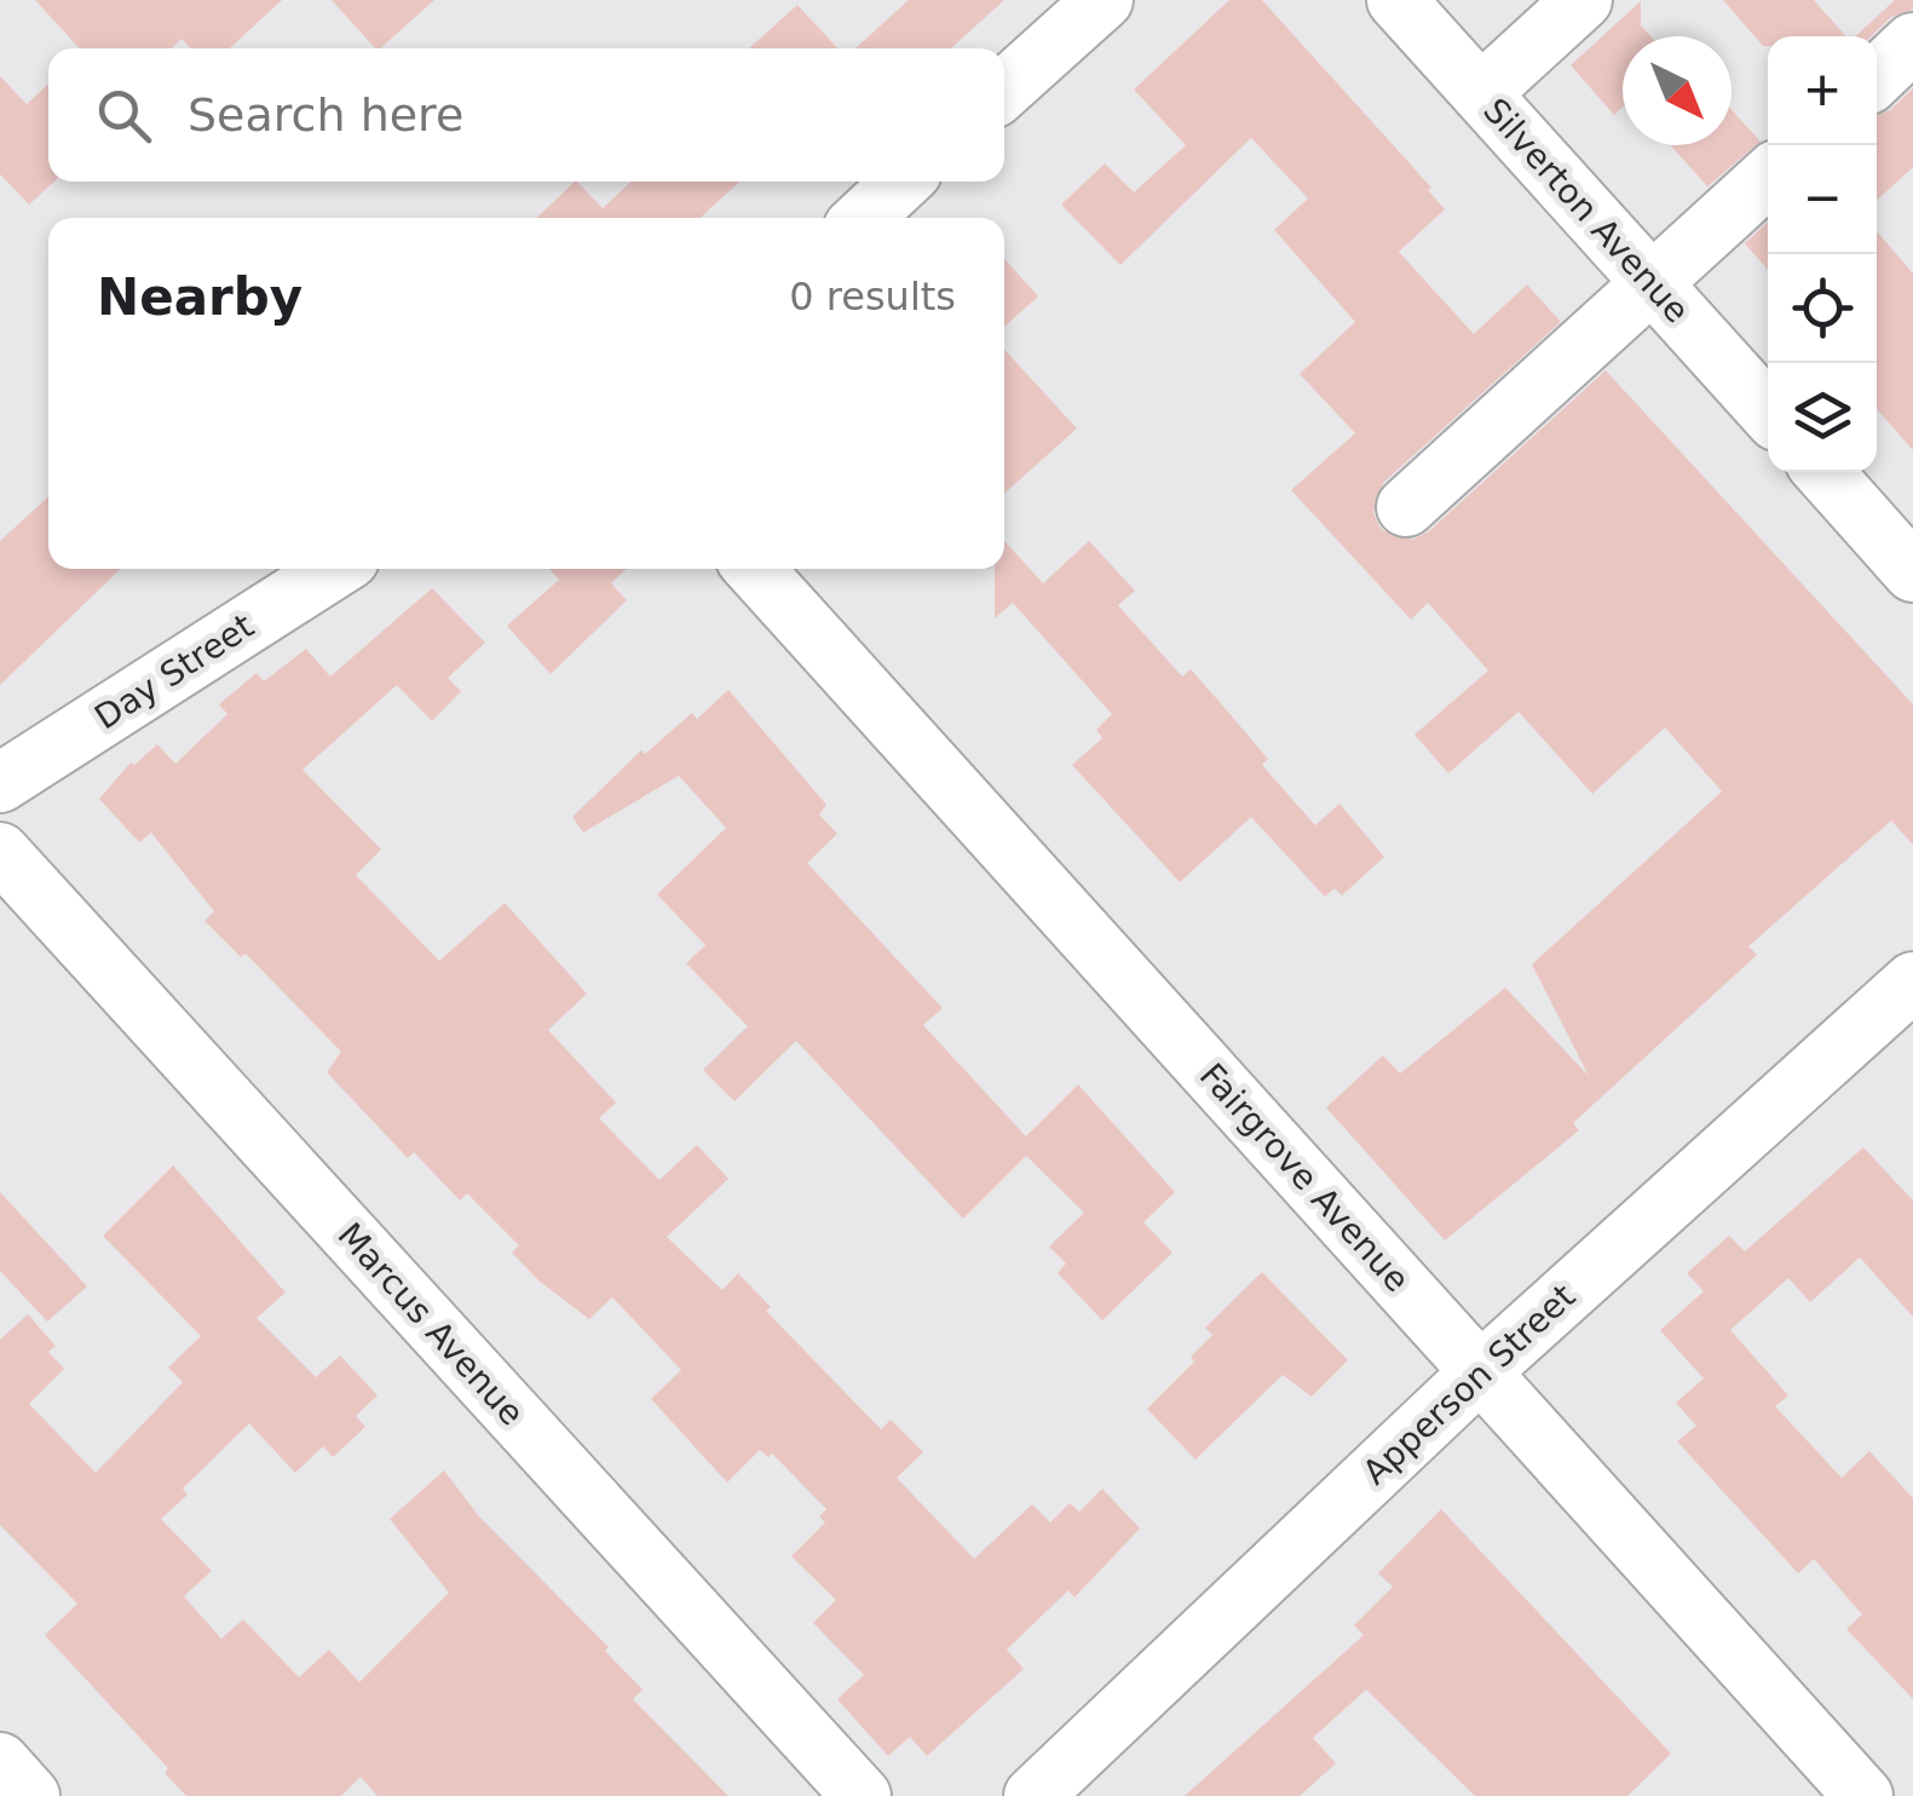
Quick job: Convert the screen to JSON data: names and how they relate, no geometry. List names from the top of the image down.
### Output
{
  "streets": {
    "street": [
      "Silverton Avenue",
      "Day Street",
      "Fairgrove Avenue",
      "Marcus Avenue",
      "Apperson Street"
    ]
  },
  "crossings": [
    ["Fairgrove Avenue", "Apperson Street"]
  ],
  "north": "bottom right",
  "page": {
    "map_buttons": ["+", "−"],
    "search": "Search here",
    "heading": ["Nearby", "0 results"]
  }
}
